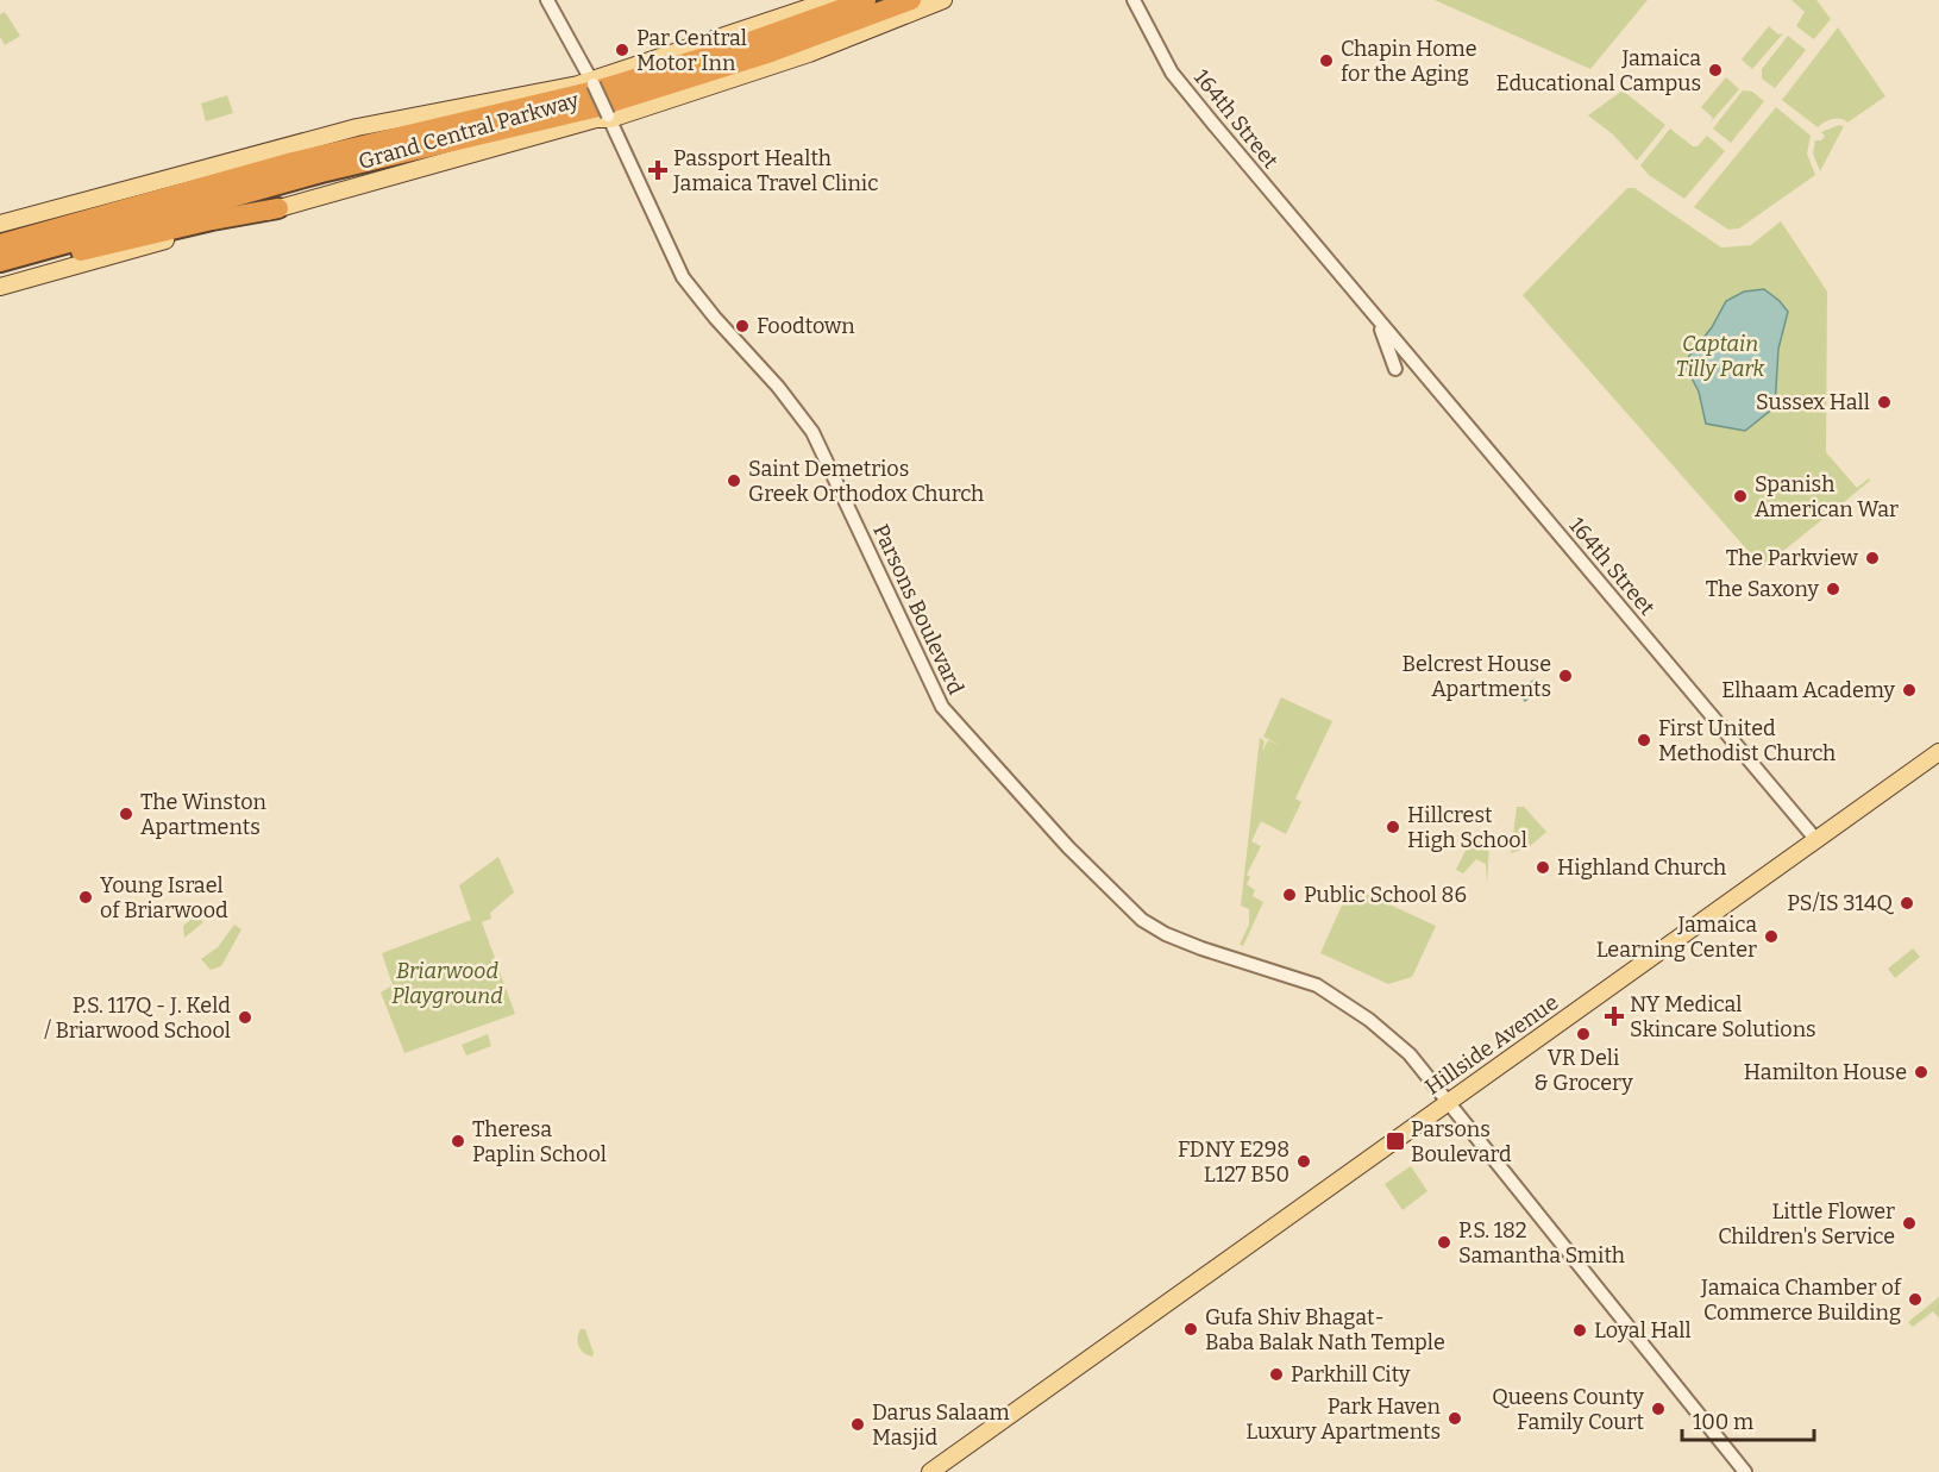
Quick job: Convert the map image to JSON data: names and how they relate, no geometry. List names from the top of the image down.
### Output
{
  "streets": {
    "highway": ["Grand Central Parkway"],
    "main road": ["Hillside Avenue"],
    "street": ["164th Street", "Parsons Boulevard"]
  },
  "crossings": [
    ["164th Street", "Hillside Avenue"],
    ["Grand Central Parkway", "Parsons Boulevard"],
    ["Parsons Boulevard", "Hillside Avenue"]
  ],
  "parks": ["Captain Tilly Park", "Briarwood Playground"],
  "places": {
    "other": [
      "Par Central Motor Inn",
      "Chapin Home for the Aging",
      "Jamaica Educational Campus",
      "Foodtown",
      "Sussex Hall",
      "Saint Demetrios Greek Orthodox Church",
      "Spanish American War",
      "The Parkview",
      "The Saxony",
      "Belcrest House Apartments",
      "Elhaam Academy",
      "First United Methodist Church",
      "The Winston Apartments",
      "Hillcrest High School",
      "Highland Church",
      "Public School 86",
      "Young Israel of Briarwood",
      "PS/IS 314Q",
      "Jamaica Learning Center",
      "P.S. 117Q - J. Keld / Briarwood School",
      "VR Deli & Grocery",
      "Hamilton House",
      "Theresa Paplin School",
      "FDNY E298 L127 B50",
      "Little Flower Children's Service",
      "P.S. 182 Samantha Smith",
      "Jamaica Chamber of Commerce Building",
      "Gufa Shiv Bhagat- Baba Balak Nath Temple",
      "Loyal Hall",
      "Parkhill City",
      "Queens County Family Court",
      "Park Haven Luxury Apartments",
      "Darus Salaam Masjid"
    ],
    "health": ["Passport Health Jamaica Travel Clinic", "NY Medical Skincare Solutions"],
    "transit": ["Parsons Boulevard"]
  },
  "scale_bar": "100 m"
}
